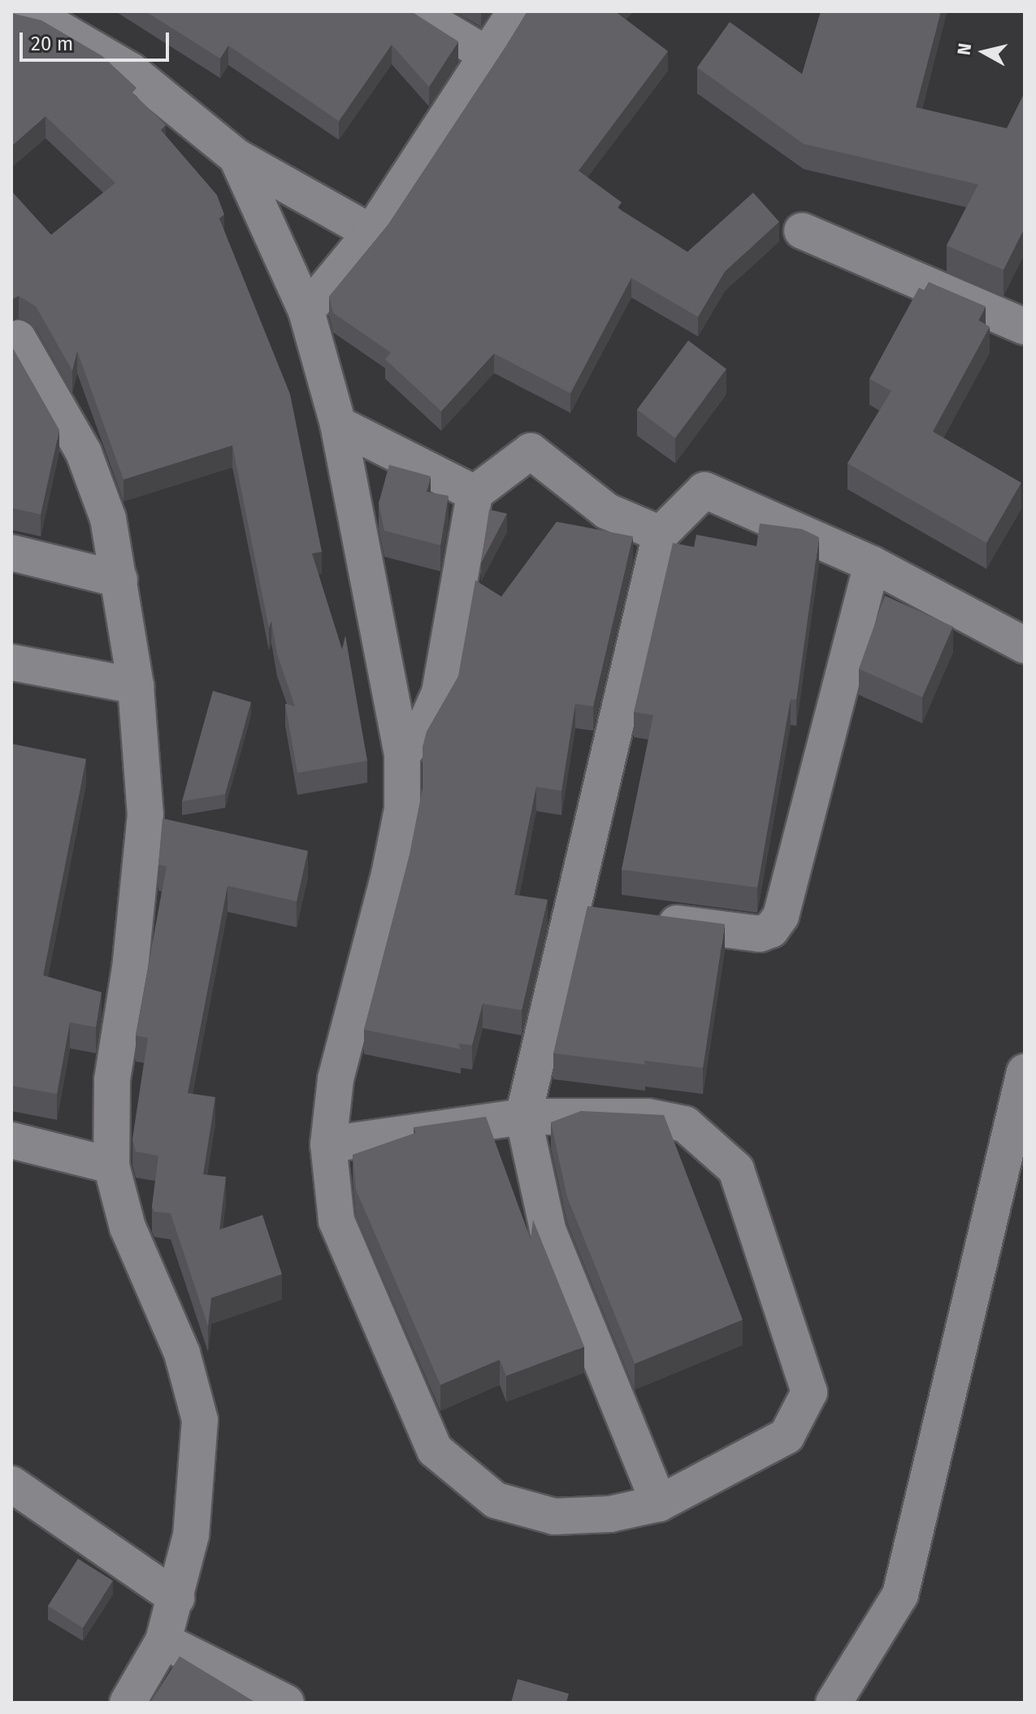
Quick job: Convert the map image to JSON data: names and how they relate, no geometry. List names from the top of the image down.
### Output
{
  "scale_bar": "20 m",
  "north": "left"
}
